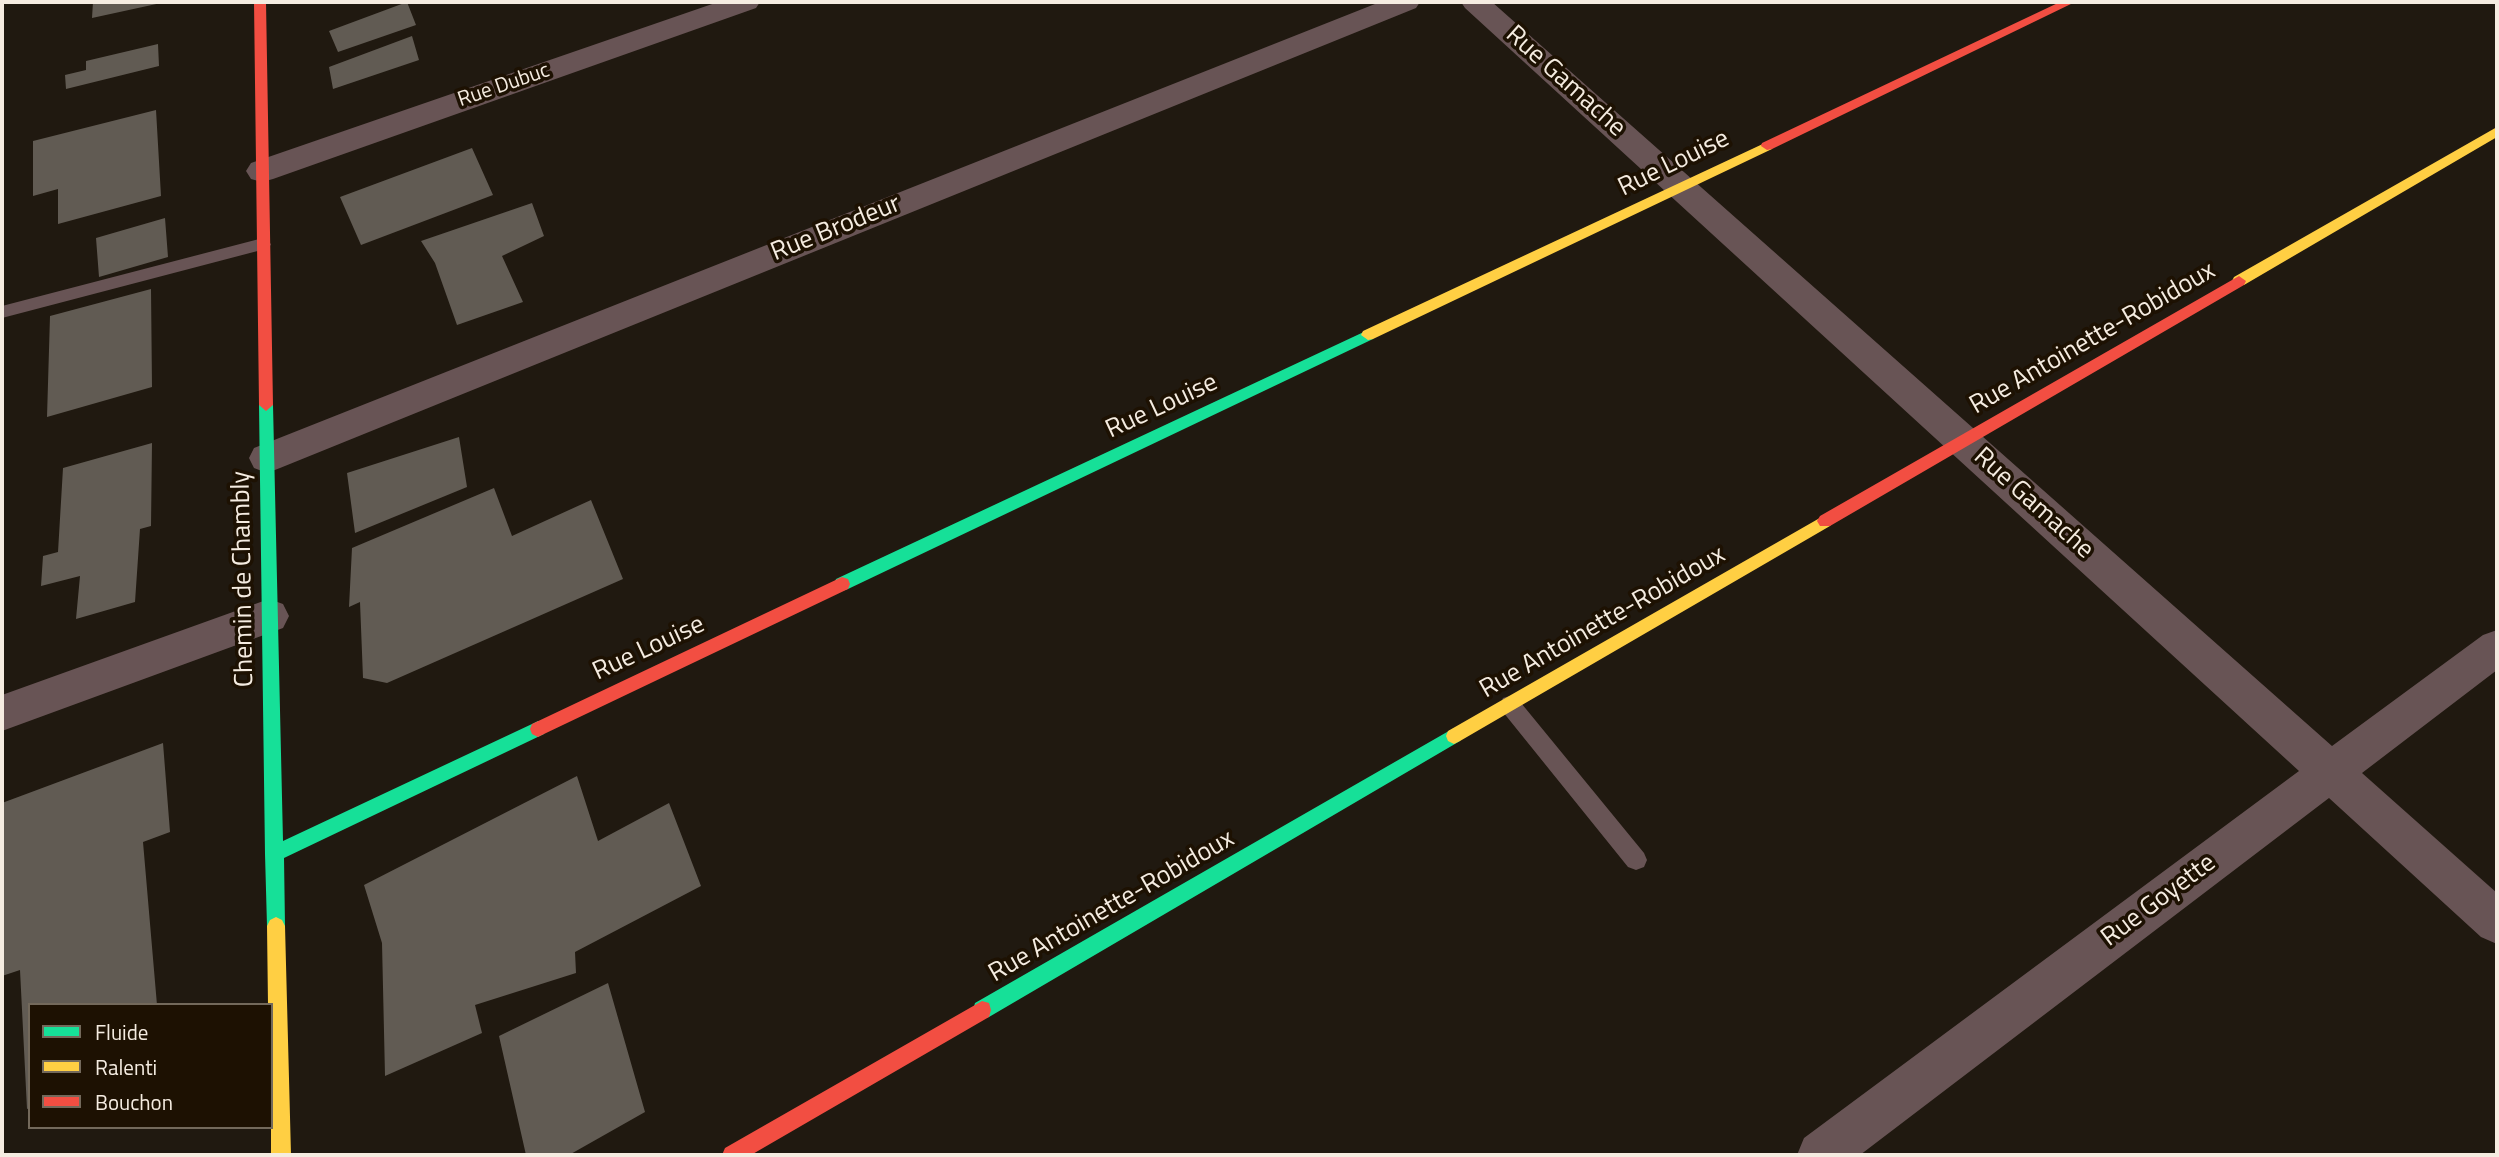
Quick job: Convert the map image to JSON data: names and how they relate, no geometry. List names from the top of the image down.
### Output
{
  "streets": {
    "street": [
      "Rue Gamache",
      "Rue Dubuc",
      "Rue Louise",
      "Rue Brodeur",
      "Rue Antoinette-Robidoux",
      "Chemin de Chambly",
      "Rue Goyette"
    ]
  },
  "crossings": [
    ["Rue Gamache", "Rue Louise"],
    ["Rue Gamache", "Rue Antoinette-Robidoux"],
    ["Rue Gamache", "Rue Goyette"],
    ["Rue Dubuc", "Chemin de Chambly"],
    ["Rue Louise", "Chemin de Chambly"],
    ["Rue Brodeur", "Chemin de Chambly"]
  ],
  "legend": ["Fluide", "Ralenti", "Bouchon"]
}
